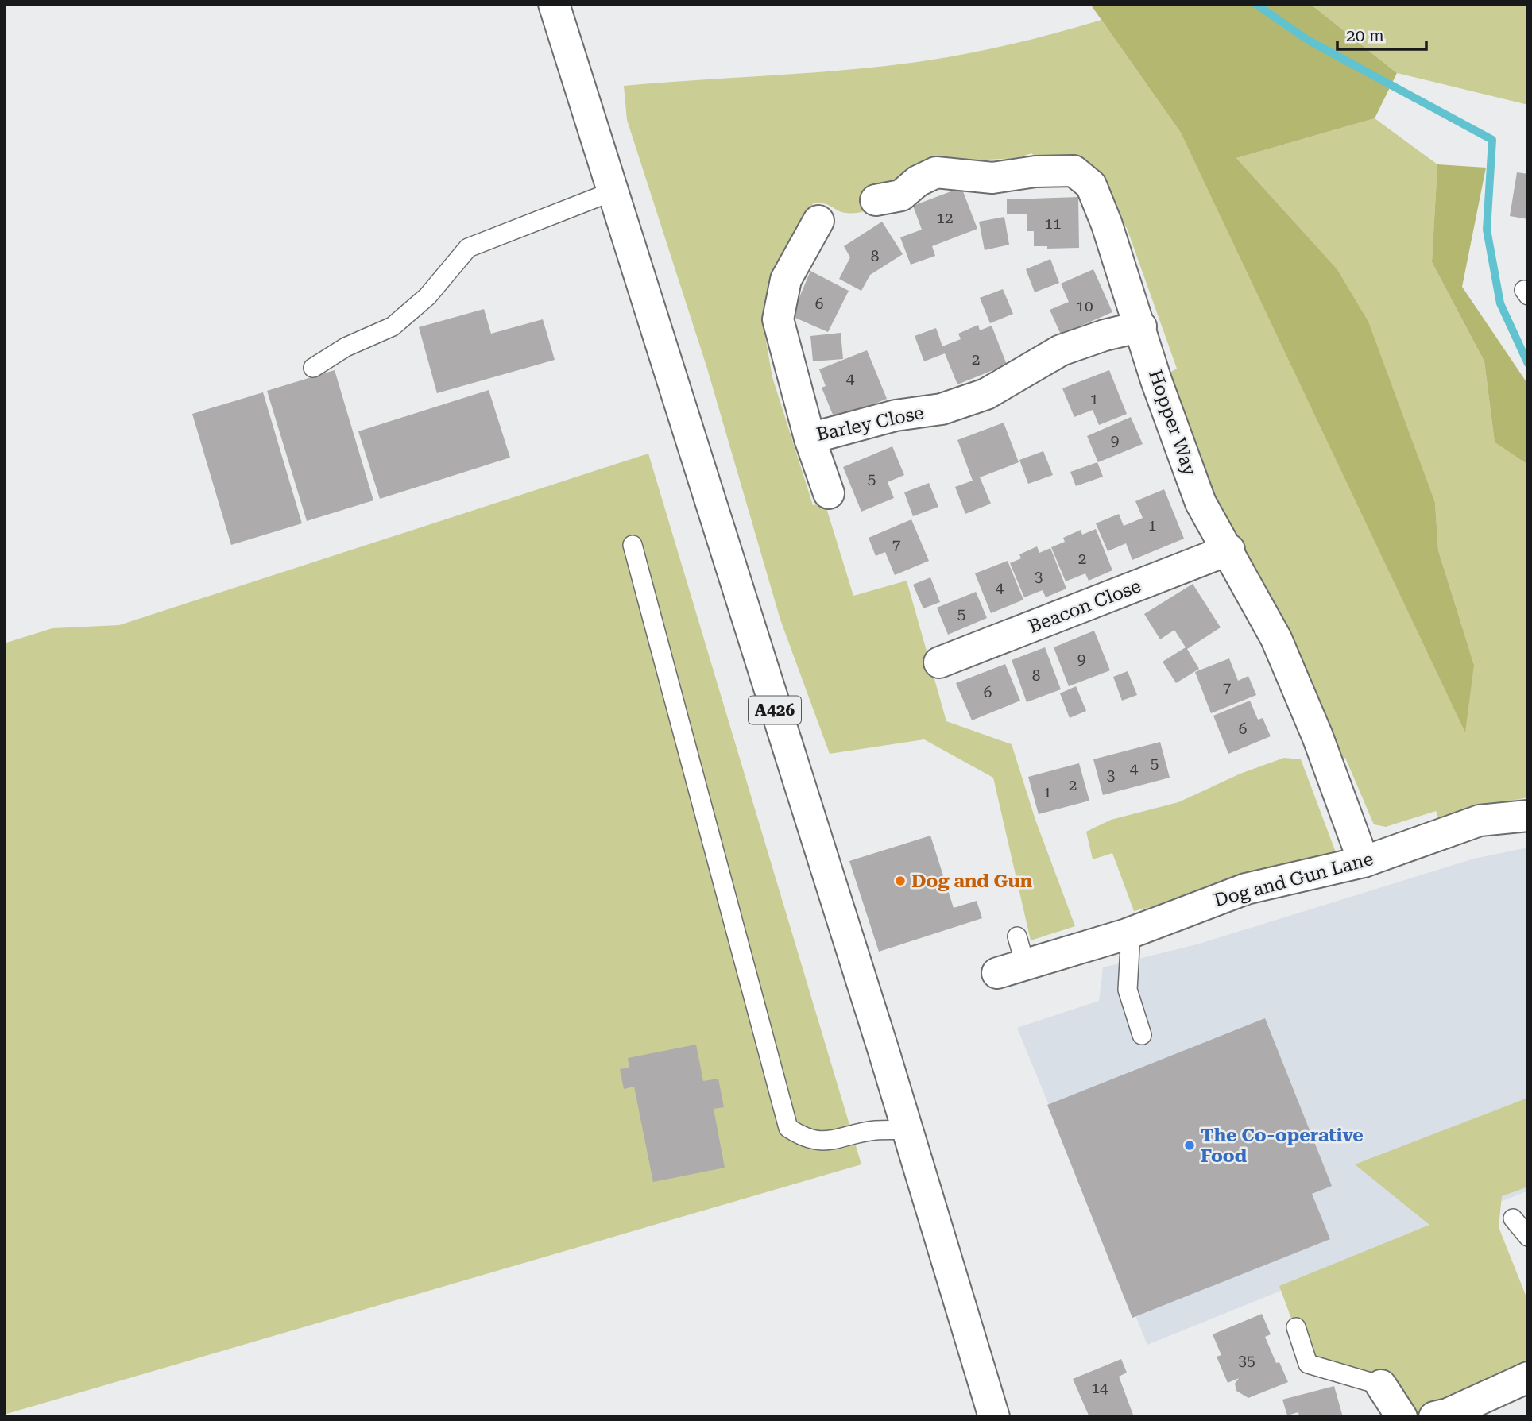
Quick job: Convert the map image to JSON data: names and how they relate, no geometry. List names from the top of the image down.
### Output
{
  "streets": {
    "street": [
      "Hopper Way",
      "Barley Close",
      "Beacon Close",
      "A426",
      "Dog and Gun Lane"
    ]
  },
  "crossings": [
    ["Hopper Way", "Barley Close"],
    ["Hopper Way", "Beacon Close"],
    ["Hopper Way", "Dog and Gun Lane"]
  ],
  "places": ["Dog and Gun", "The Co-operative Food"],
  "house_numbers": [
    "12",
    "11",
    "8",
    "6",
    "10",
    "2",
    "4",
    "1",
    "9",
    "5",
    "1",
    "7",
    "2",
    "3",
    "4",
    "5",
    "9",
    "8",
    "7",
    "6",
    "6",
    "5",
    "4",
    "3",
    "2",
    "1",
    "35",
    "14"
  ],
  "scale_bar": "20 m"
}
